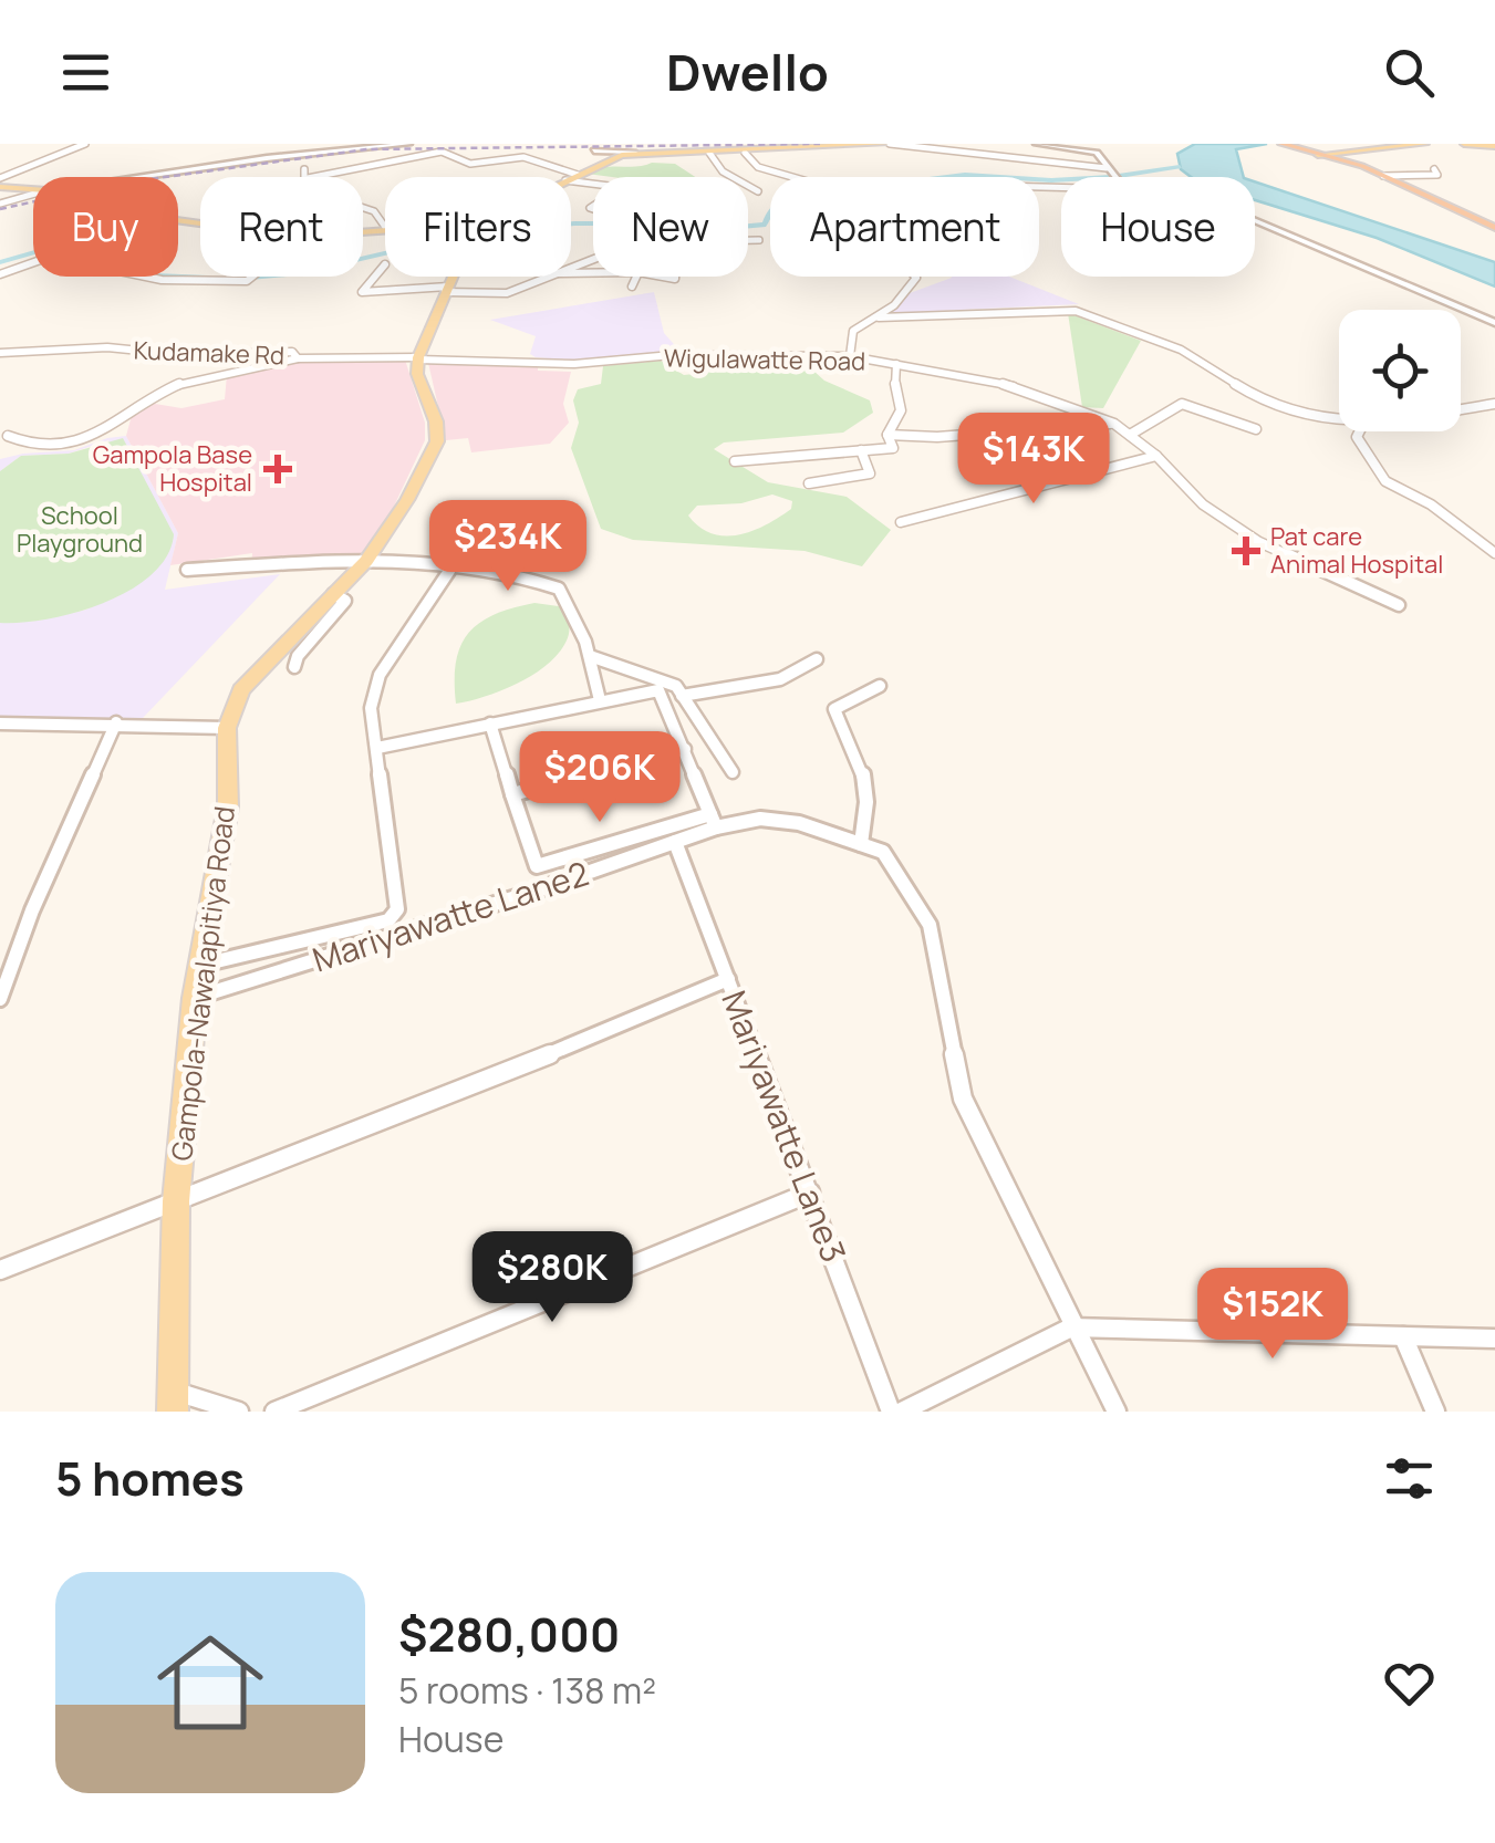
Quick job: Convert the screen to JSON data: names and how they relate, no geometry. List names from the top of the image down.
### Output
{
  "streets": {
    "main road": ["Gampola-Nawalapitiya Road"],
    "street": [
      "Kudamake Rd",
      "Wigulawatte Road",
      "Mariyawatte Lane2",
      "Mariyawatte Lane3"
    ]
  },
  "crossings": [
    ["Kudamake Rd", "Wigulawatte Road"],
    ["Kudamake Rd", "Gampola-Nawalapitiya Road"],
    ["Wigulawatte Road", "Gampola-Nawalapitiya Road"],
    ["Mariyawatte Lane2", "Gampola-Nawalapitiya Road"],
    ["Mariyawatte Lane2", "Mariyawatte Lane3"]
  ],
  "parks": ["School Playground"],
  "places": {
    "health": ["Gampola Base Hospital", "Pat care Animal Hospital"]
  },
  "page": {
    "header": "Dwello",
    "chip": [
      "Buy",
      "Rent",
      "Filters",
      "New",
      "Apartment",
      "House"
    ],
    "price": [
      "$143K",
      "$234K",
      "$206K",
      "$280K",
      "$152K"
    ],
    "heading": "5 homes",
    "list": [
      {
        "name": "$280,000",
        "note": "5 rooms · 138 m² · House"
      }
    ]
  }
}
